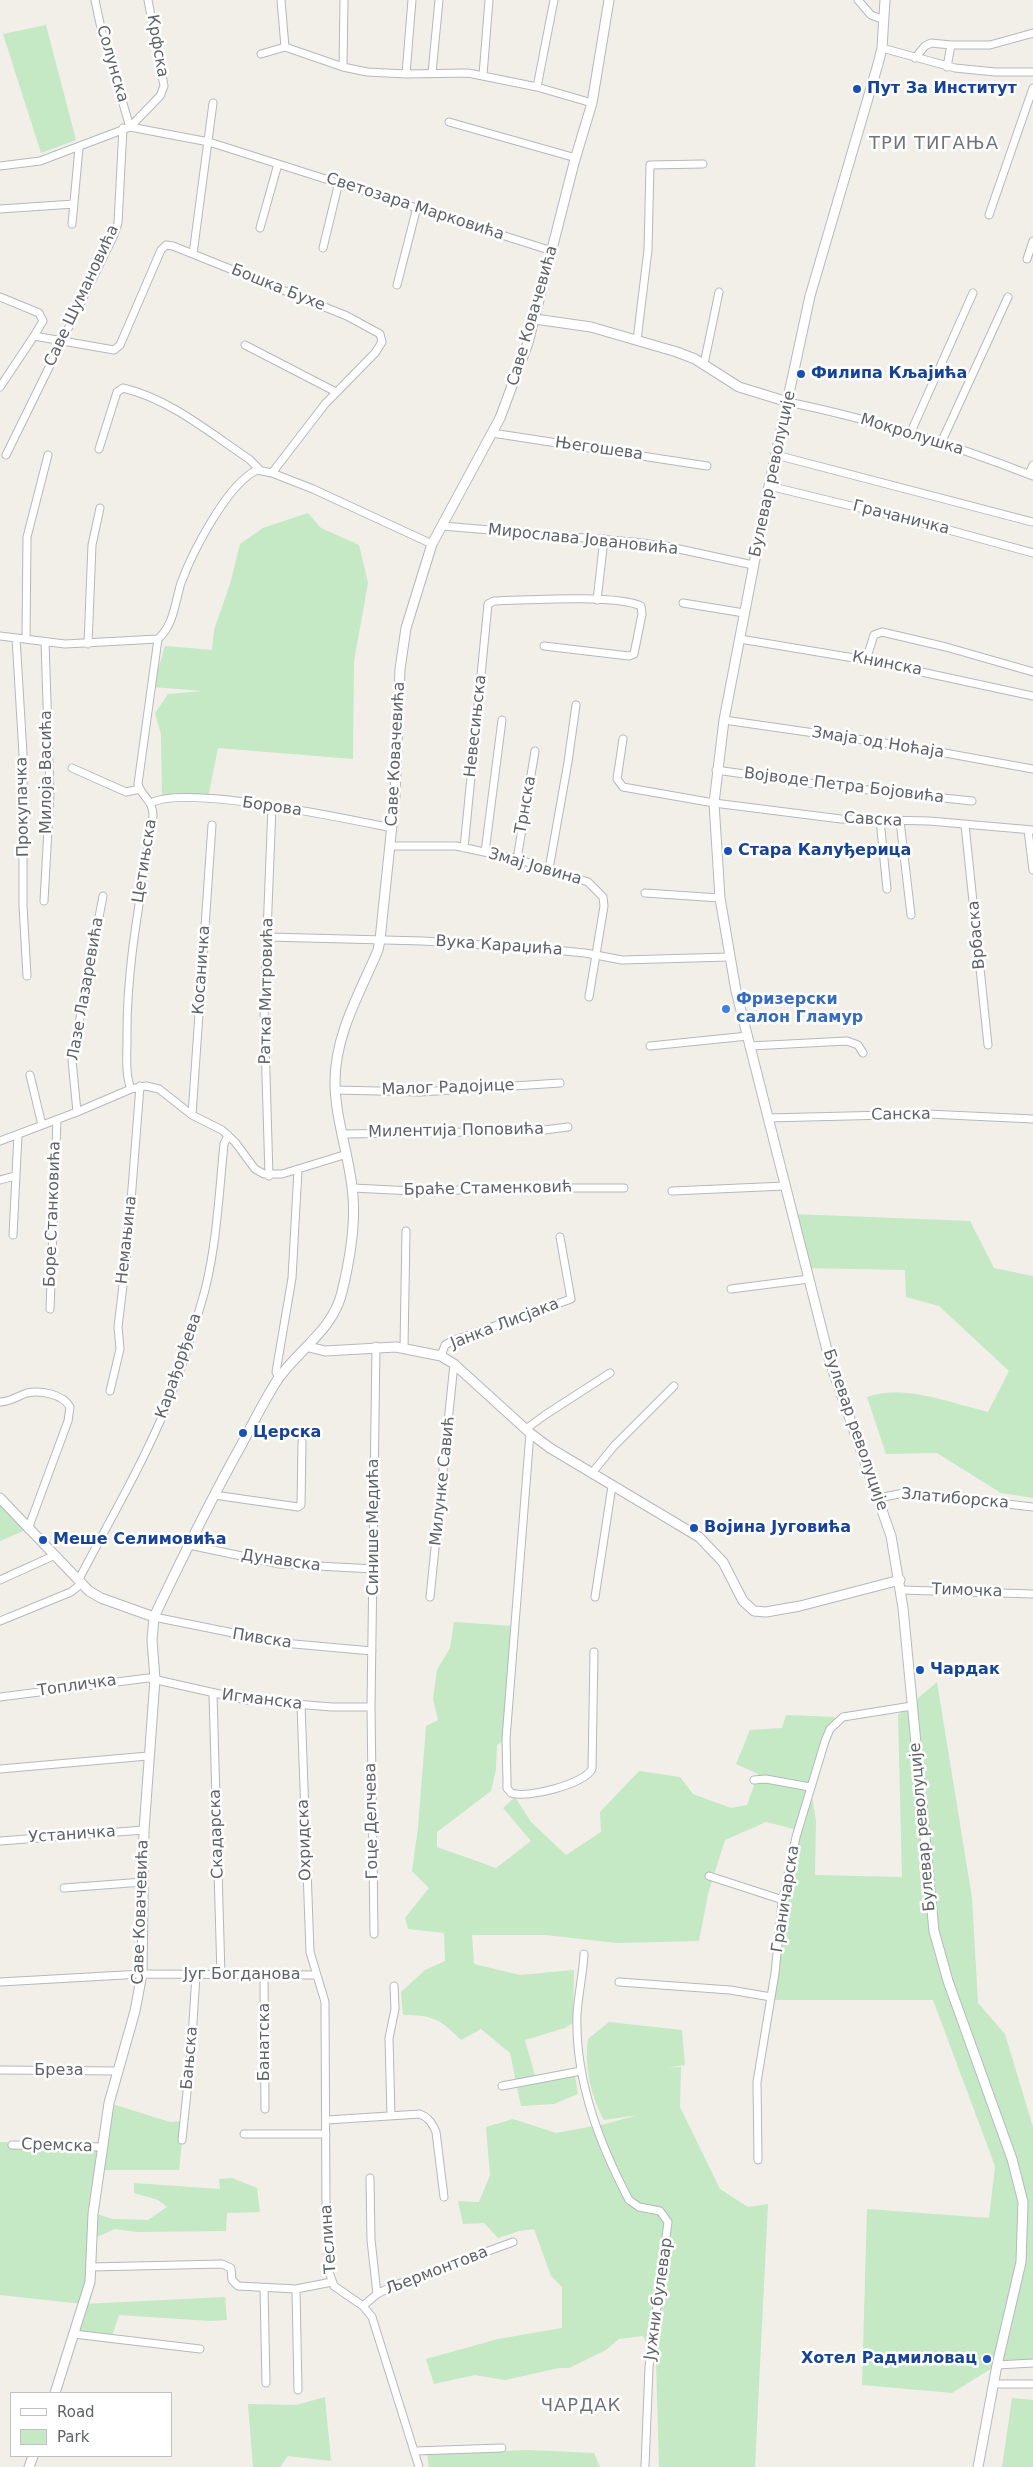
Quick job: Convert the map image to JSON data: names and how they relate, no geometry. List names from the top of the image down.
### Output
{
  "streets": {
    "street": [
      "Крфска",
      "Солунска",
      "Светозара Марковића",
      "Бошка Бухе",
      "Саве Шумановића",
      "Саве Ковачевића",
      "Мокролушка",
      "Његошева",
      "Булевар револуције",
      "Грачаничка",
      "Мирослава Јовановића",
      "Книнска",
      "Невесињска",
      "Змаја од Ноћаја",
      "Милоја Васића",
      "Војводе Петра Бојовића",
      "Трнска",
      "Прокупачка",
      "Борова",
      "Савска",
      "Цетињска",
      "Змај Јовина",
      "Врбаска",
      "Вука Караџића",
      "Косаничка",
      "Лазе Лазаревића",
      "Ратка Митровића",
      "Малог Радојице",
      "Санска",
      "Милентија Поповића",
      "Браће Стаменковић",
      "Боре Станковића",
      "Немањина",
      "Јанка Лисјака",
      "Карађорђева",
      "Милунке Савић",
      "Златиборска",
      "Синише Медића",
      "Дунавска",
      "Тимочка",
      "Пивска",
      "Топличка",
      "Игманска",
      "Гоце Делчева",
      "Скадарска",
      "Устаничка",
      "Охридска",
      "Граничарска",
      "Југ Богданова",
      "Банатска",
      "Бањска",
      "Бреза",
      "Сремска",
      "Теслина",
      "Љермонтова",
      "Јужни булевар"
    ]
  },
  "crossings": [
    ["Крфска", "Солунска"],
    ["Крфска", "Светозара Марковића"],
    ["Крфска", "Саве Шумановића"],
    ["Солунска", "Светозара Марковића"],
    ["Солунска", "Саве Шумановића"],
    ["Светозара Марковића", "Саве Шумановића"],
    ["Светозара Марковића", "Саве Ковачевића"],
    ["Бошка Бухе", "Саве Шумановића"],
    ["Саве Ковачевића", "Његошева"],
    ["Саве Ковачевића", "Мирослава Јовановића"],
    ["Саве Ковачевића", "Борова"],
    ["Саве Ковачевића", "Змај Јовина"],
    ["Саве Ковачевића", "Вука Караџића"],
    ["Саве Ковачевића", "Малог Радојице"],
    ["Саве Ковачевића", "Милентија Поповића"],
    ["Саве Ковачевића", "Браће Стаменковић"],
    ["Саве Ковачевића", "Дунавска"],
    ["Саве Ковачевића", "Пивска"],
    ["Саве Ковачевића", "Топличка"],
    ["Саве Ковачевића", "Игманска"],
    ["Саве Ковачевића", "Устаничка"],
    ["Саве Ковачевића", "Југ Богданова"],
    ["Саве Ковачевића", "Бреза"],
    ["Саве Ковачевића", "Сремска"],
    ["Мокролушка", "Булевар револуције"],
    ["Булевар револуције", "Грачаничка"],
    ["Булевар револуције", "Мирослава Јовановића"],
    ["Булевар револуције", "Книнска"],
    ["Булевар револуције", "Змаја од Ноћаја"],
    ["Булевар револуције", "Војводе Петра Бојовића"],
    ["Булевар револуције", "Савска"],
    ["Булевар револуције", "Вука Караџића"],
    ["Булевар револуције", "Санска"],
    ["Булевар револуције", "Златиборска"],
    ["Булевар револуције", "Тимочка"],
    ["Булевар револуције", "Граничарска"],
    ["Невесињска", "Змај Јовина"],
    ["Трнска", "Змај Јовина"],
    ["Борова", "Цетињска"],
    ["Борова", "Ратка Митровића"],
    ["Савска", "Врбаска"],
    ["Змај Јовина", "Вука Караџића"],
    ["Вука Караџића", "Ратка Митровића"],
    ["Синише Медића", "Дунавска"],
    ["Синише Медића", "Пивска"],
    ["Синише Медића", "Игманска"],
    ["Синише Медића", "Гоце Делчева"],
    ["Топличка", "Игманска"],
    ["Игманска", "Гоце Делчева"],
    ["Игманска", "Скадарска"],
    ["Игманска", "Охридска"],
    ["Скадарска", "Југ Богданова"],
    ["Охридска", "Југ Богданова"],
    ["Југ Богданова", "Банатска"],
    ["Југ Богданова", "Бањска"],
    ["Југ Богданова", "Теслина"],
    ["Теслина", "Љермонтова"]
  ],
  "districts": ["ТРИ ТИГАЊА", "ЧАРДАК"],
  "places": [
    "Пут За Институт",
    "Филипа Кљајића",
    "Стара Калуђерица",
    "Фризерски салон Гламур",
    "Церска",
    "Војина Југовића",
    "Меше Селимовића",
    "Чардак",
    "Хотел Радмиловац"
  ],
  "legend": ["Road", "Park"]
}
